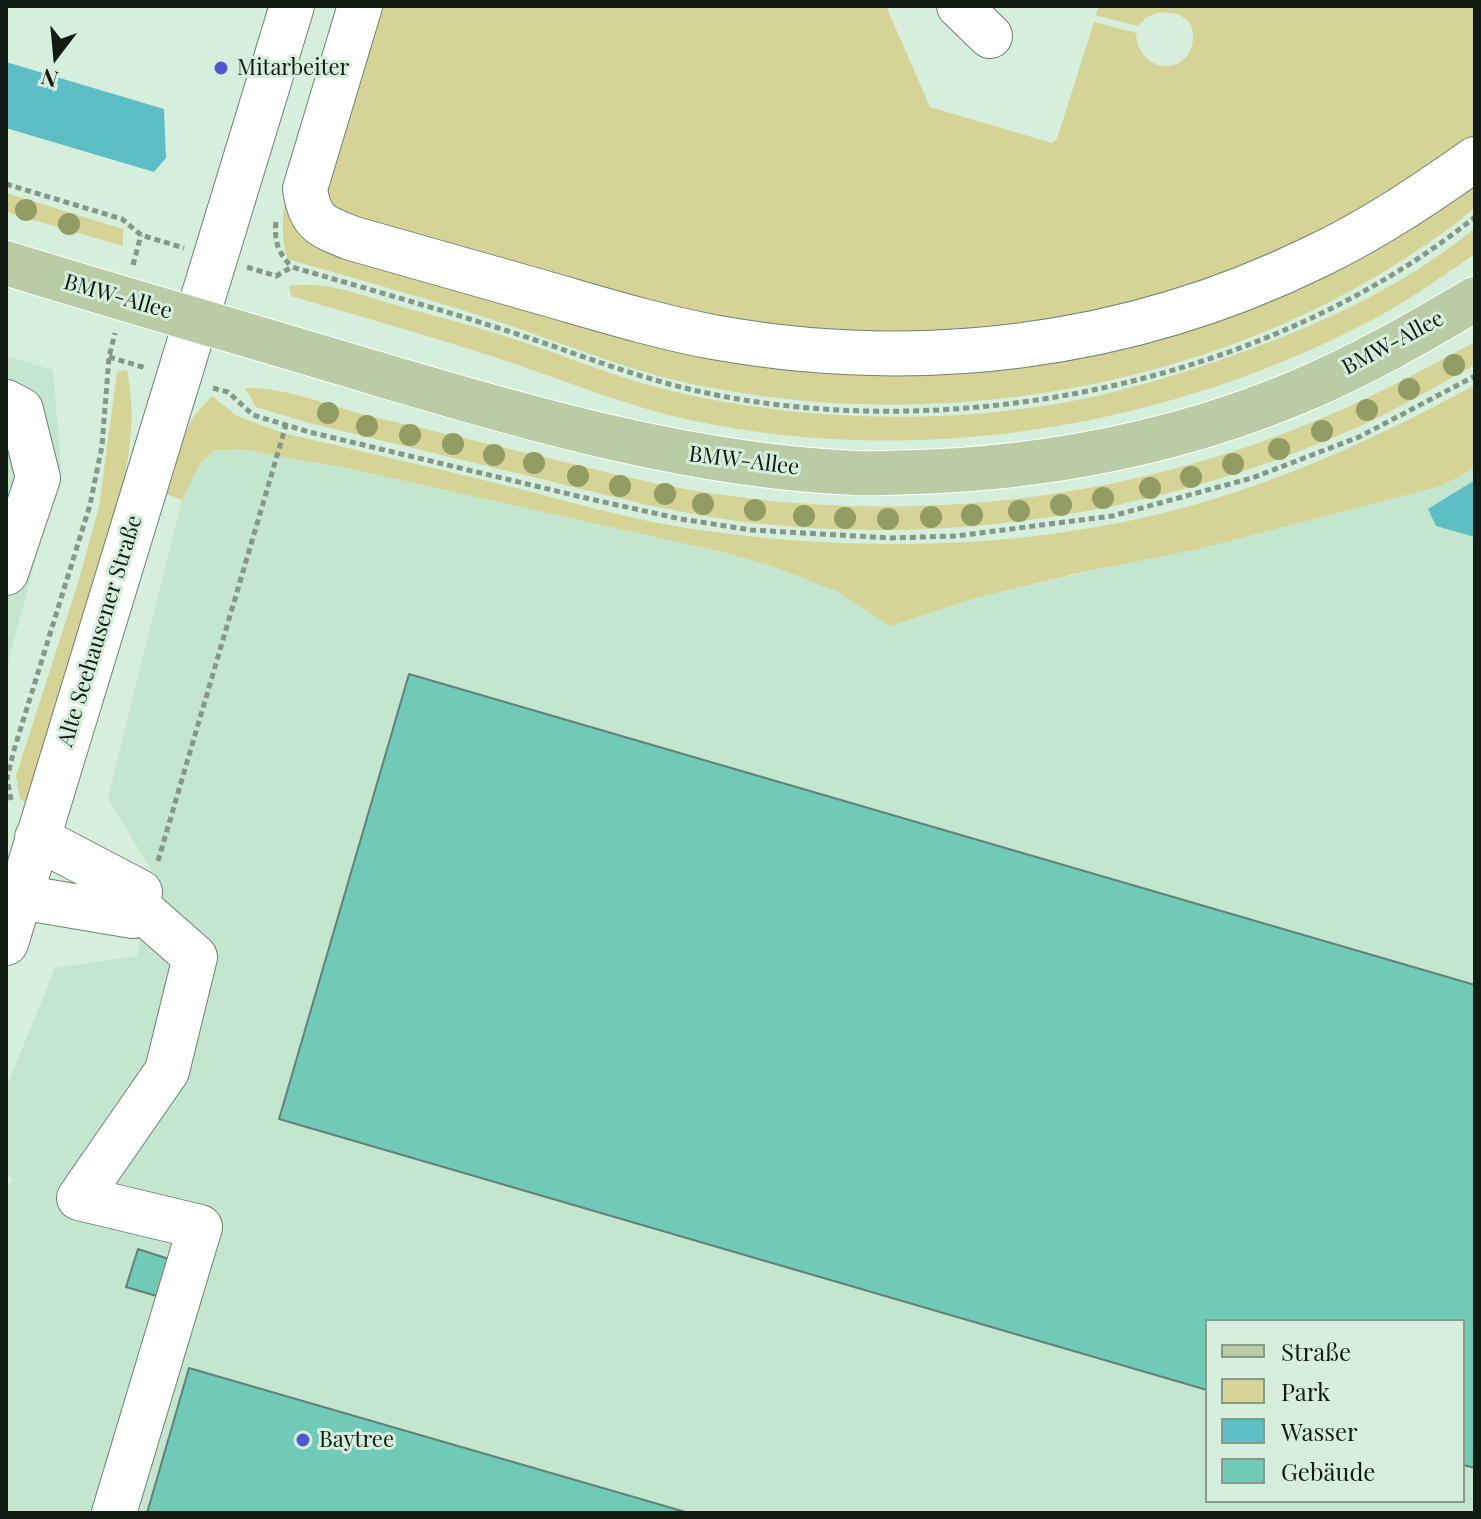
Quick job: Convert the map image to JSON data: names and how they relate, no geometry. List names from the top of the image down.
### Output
{
  "streets": {
    "main road": ["BMW-Allee"],
    "street": ["Alte Seehausener Straße"]
  },
  "crossings": [
    ["BMW-Allee", "Alte Seehausener Straße"]
  ],
  "places": ["Mitarbeiter", "Baytree"],
  "legend": [
    "Straße",
    "Park",
    "Wasser",
    "Gebäude"
  ],
  "north": "bottom"
}
